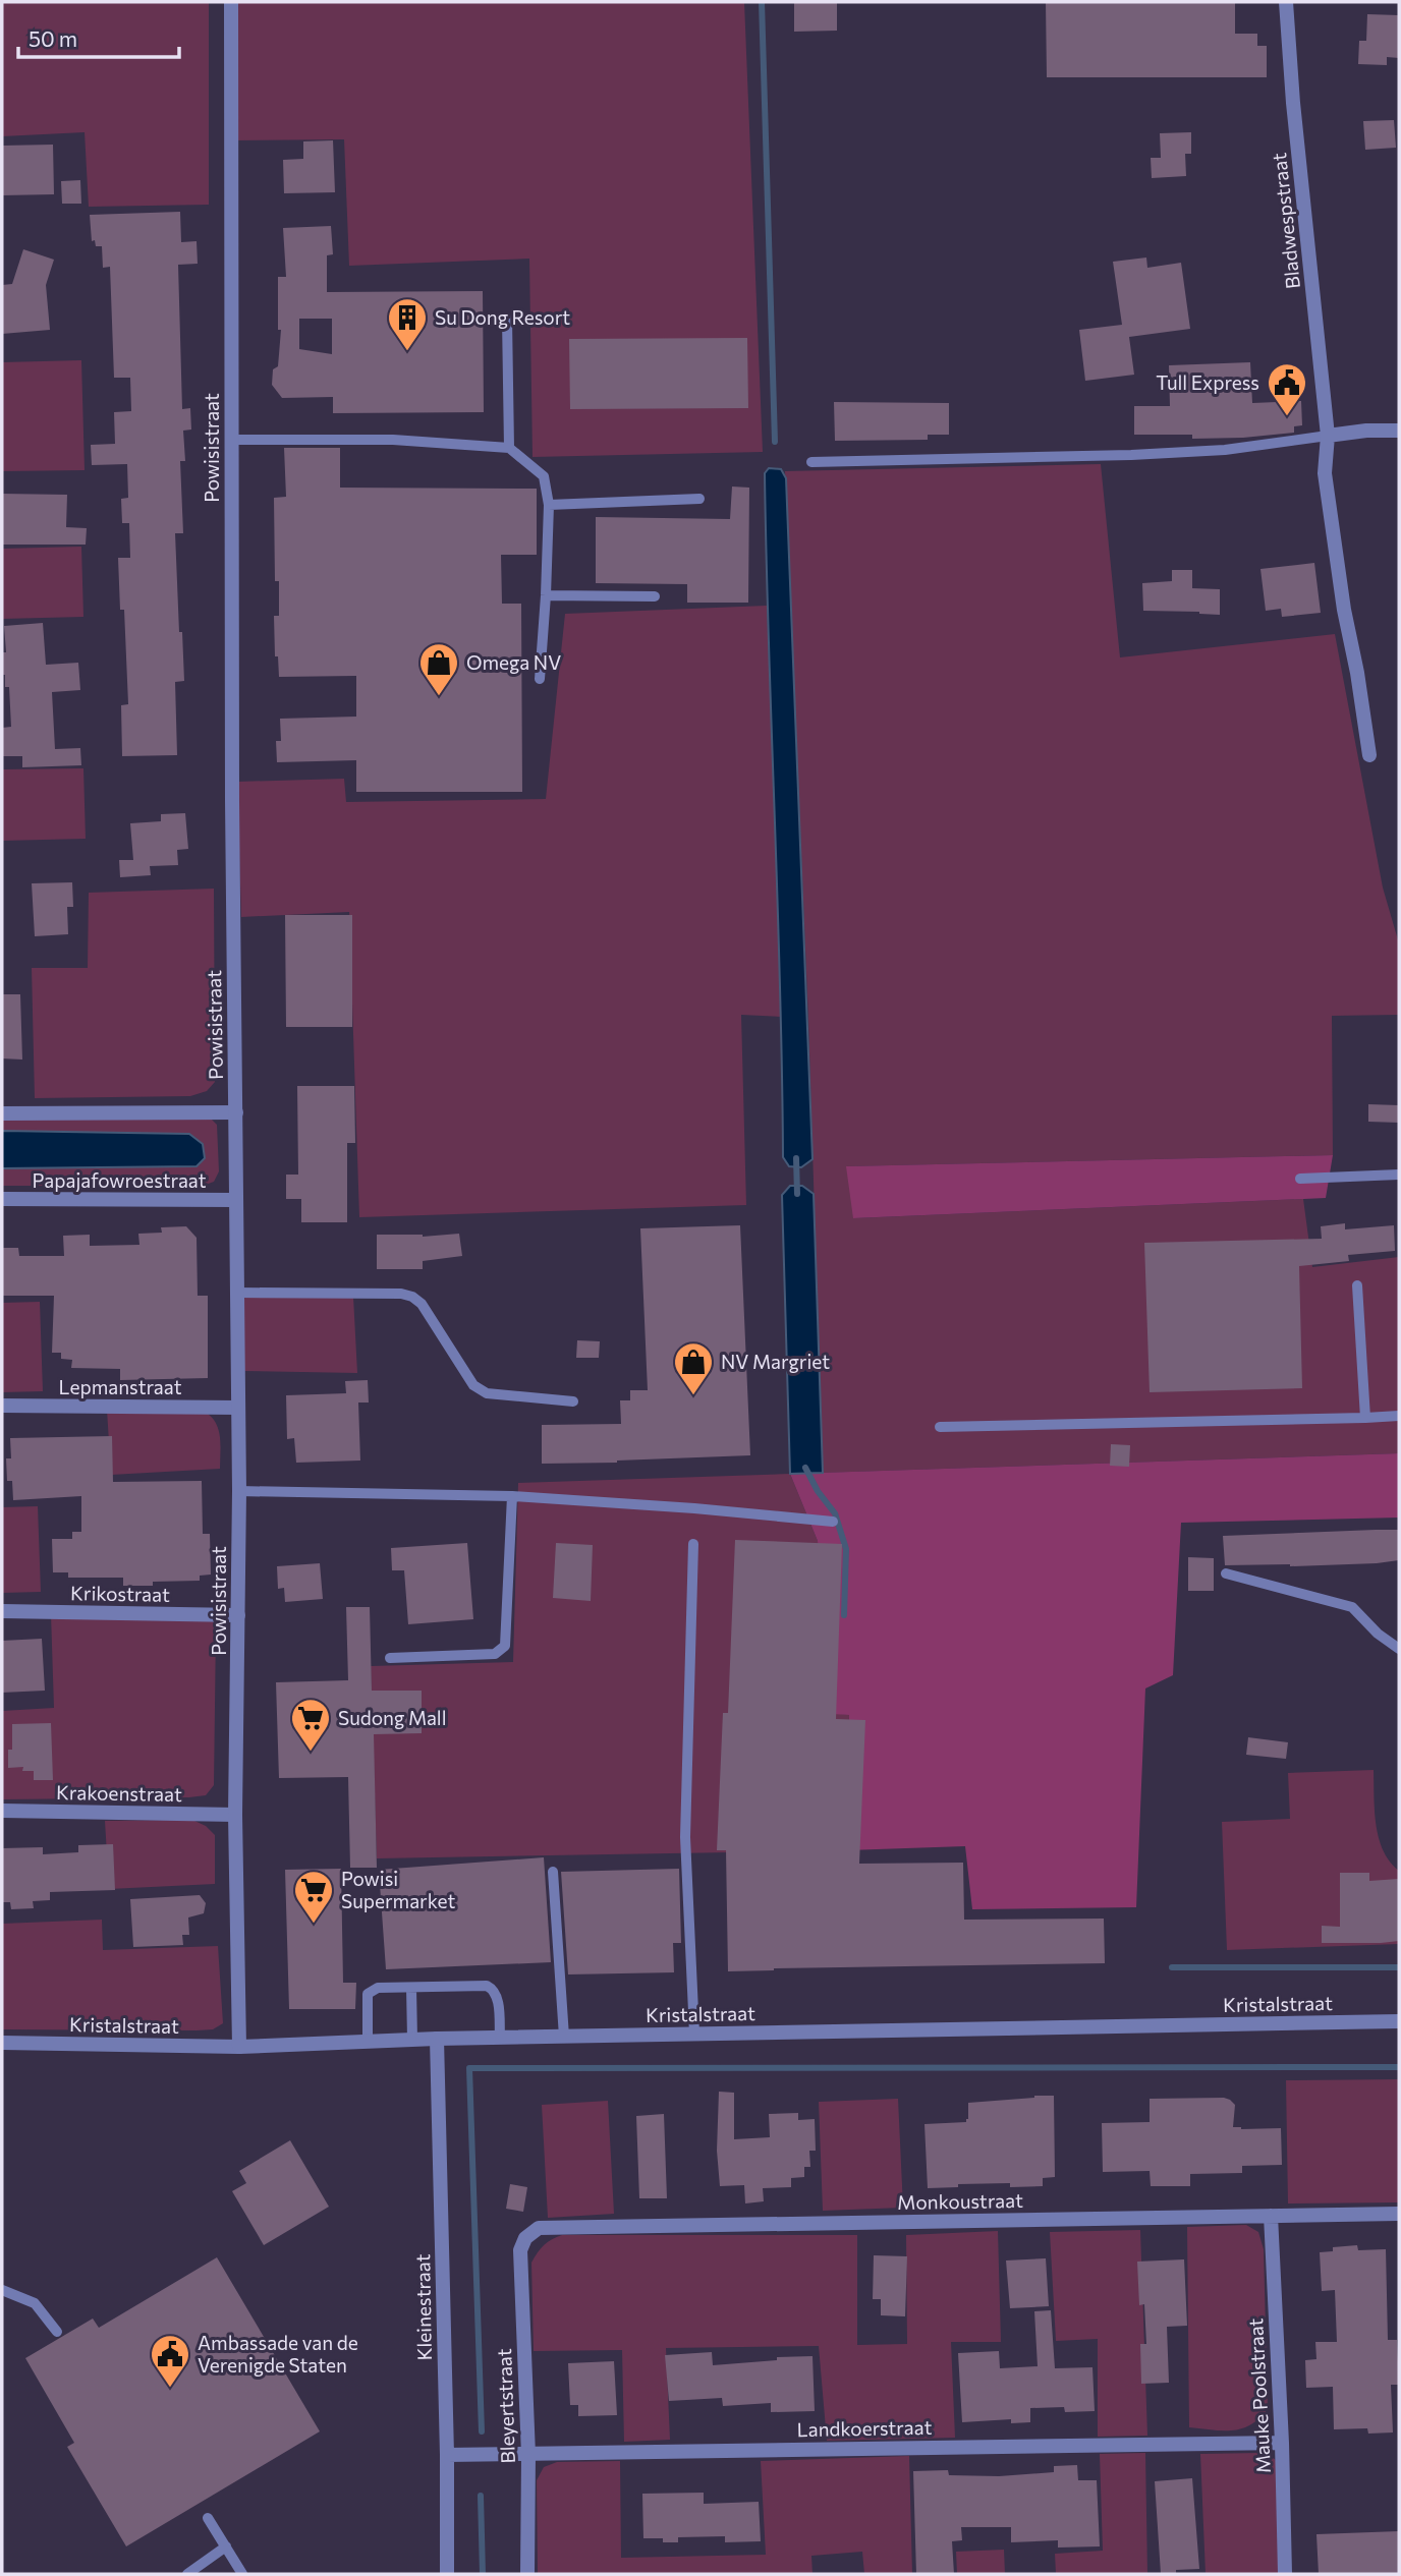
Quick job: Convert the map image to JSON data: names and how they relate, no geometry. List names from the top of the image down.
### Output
{
  "streets": {
    "street": [
      "Bladwespstraat",
      "Powisistraat",
      "Papajafowroestraat",
      "Lepmanstraat",
      "Krikostraat",
      "Krakoenstraat",
      "Kristalstraat",
      "Monkoustraat",
      "Kleinestraat",
      "Mauke Poolstraat",
      "Bleyertstraat",
      "Landkoerstraat"
    ]
  },
  "crossings": [
    ["Powisistraat", "Papajafowroestraat"],
    ["Powisistraat", "Lepmanstraat"],
    ["Powisistraat", "Krikostraat"],
    ["Powisistraat", "Krakoenstraat"],
    ["Powisistraat", "Kristalstraat"],
    ["Kristalstraat", "Kleinestraat"],
    ["Monkoustraat", "Mauke Poolstraat"],
    ["Monkoustraat", "Bleyertstraat"],
    ["Kleinestraat", "Landkoerstraat"],
    ["Mauke Poolstraat", "Landkoerstraat"],
    ["Bleyertstraat", "Landkoerstraat"]
  ],
  "places": {
    "building": ["Su Dong Resort"],
    "public building": ["Tull Express", "Ambassade van de Verenigde Staten"],
    "shop": ["Omega NV", "NV Margriet"],
    "supermarket": ["Sudong Mall", "Powisi Supermarket"]
  },
  "scale_bar": "50 m"
}
